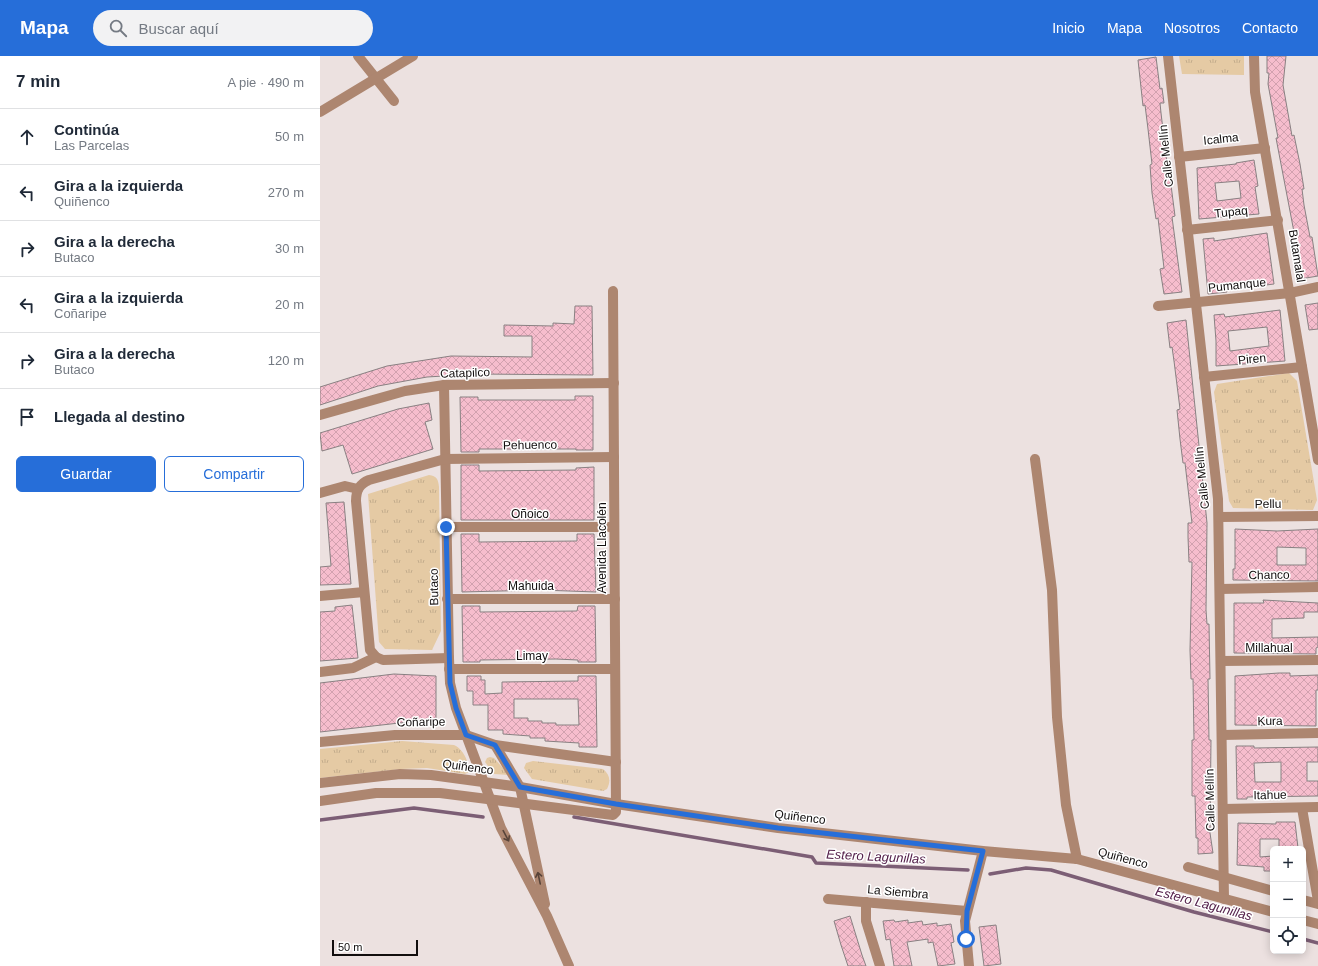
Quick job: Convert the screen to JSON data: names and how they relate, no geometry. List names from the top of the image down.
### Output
{
  "streets": {
    "street": [
      "Icalma",
      "Calle Mellín",
      "Tupaq",
      "Butamalal",
      "Pumanque",
      "Piren",
      "Catapilco",
      "Pehuenco",
      "Pellu",
      "Oñoico",
      "Avenida Llacolén",
      "Chanco",
      "Mahuida",
      "Butaco",
      "Millahual",
      "Limay",
      "Kura",
      "Coñaripe",
      "Quiñenco",
      "Itahue",
      "La Siembra"
    ]
  },
  "crossings": [
    ["Icalma", "Calle Mellín"],
    ["Icalma", "Butamalal"],
    ["Calle Mellín", "Tupaq"],
    ["Calle Mellín", "Pumanque"],
    ["Calle Mellín", "Piren"],
    ["Calle Mellín", "Pellu"],
    ["Calle Mellín", "Chanco"],
    ["Calle Mellín", "Millahual"],
    ["Calle Mellín", "Kura"],
    ["Calle Mellín", "Quiñenco"],
    ["Calle Mellín", "Itahue"],
    ["Tupaq", "Butamalal"],
    ["Butamalal", "Pumanque"],
    ["Butamalal", "Piren"],
    ["Catapilco", "Avenida Llacolén"],
    ["Catapilco", "Butaco"],
    ["Pehuenco", "Avenida Llacolén"],
    ["Pehuenco", "Butaco"],
    ["Oñoico", "Avenida Llacolén"],
    ["Oñoico", "Butaco"],
    ["Avenida Llacolén", "Mahuida"],
    ["Avenida Llacolén", "Limay"],
    ["Avenida Llacolén", "Coñaripe"],
    ["Avenida Llacolén", "Quiñenco"],
    ["Mahuida", "Butaco"],
    ["Butaco", "Limay"],
    ["Butaco", "Coñaripe"],
    ["Butaco", "Quiñenco"]
  ],
  "water": ["Estero Lagunillas"],
  "scale_bar": "50 m",
  "page": {
    "header": "Mapa",
    "search": "Buscar aquí",
    "nav": [
      "Inicio",
      "Mapa",
      "Nosotros",
      "Contacto"
    ],
    "heading": ["7 min", "A pie · 490 m"],
    "list": [
      ["Continúa", "Las Parcelas", "50 m"],
      ["Gira a la izquierda", "Quiñenco", "270 m"],
      ["Gira a la derecha", "Butaco", "30 m"],
      ["Gira a la izquierda", "Coñaripe", "20 m"],
      ["Gira a la derecha", "Butaco", "120 m"],
      "Llegada al destino"
    ],
    "buttons": ["Guardar", "Compartir"],
    "map_buttons": ["+", "−"],
    "scale": "50 m"
  }
}
